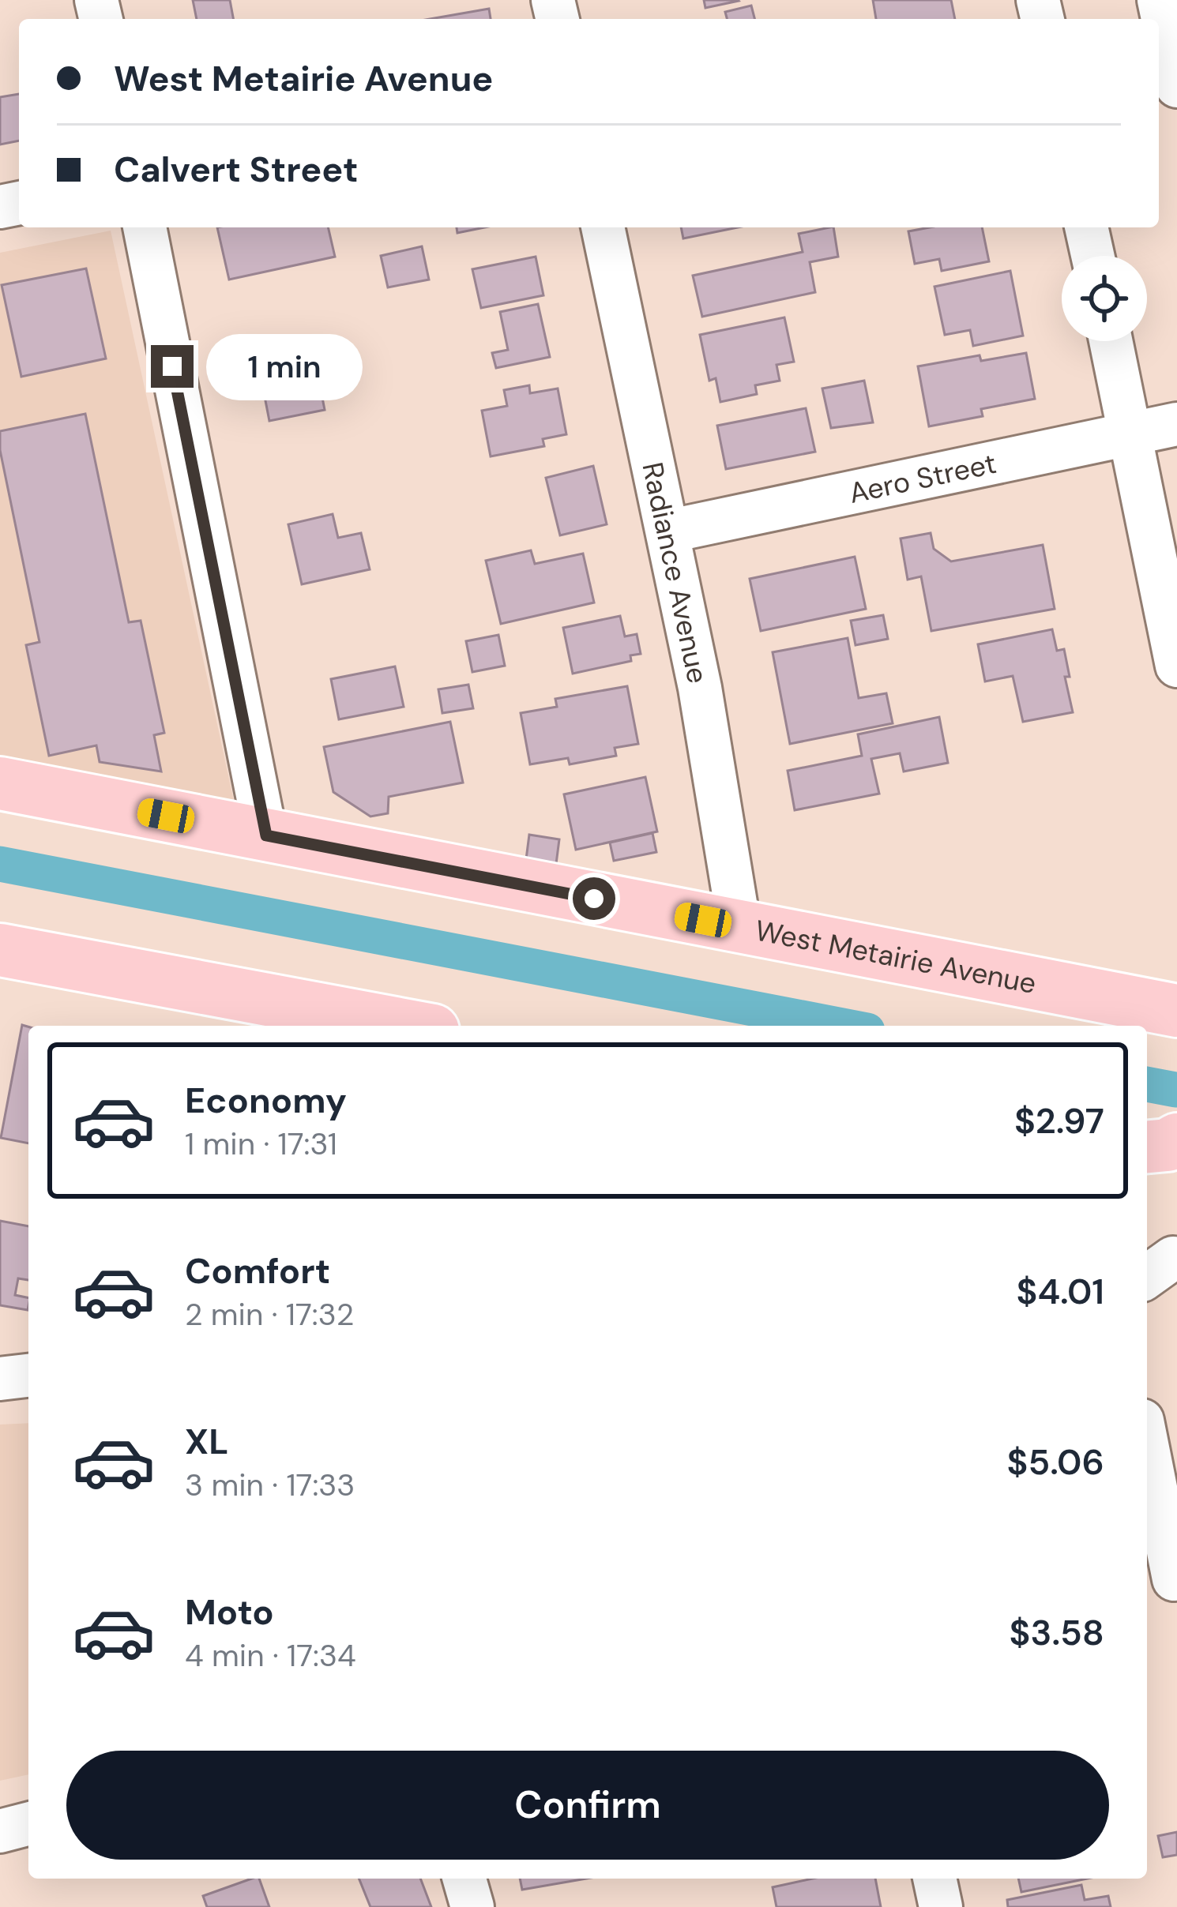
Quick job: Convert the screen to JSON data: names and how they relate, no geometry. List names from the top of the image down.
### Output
{
  "streets": {
    "main road": ["West Metairie Avenue"],
    "street": ["Aero Street", "Radiance Avenue"]
  },
  "crossings": [
    ["Aero Street", "Radiance Avenue"],
    ["Radiance Avenue", "West Metairie Avenue"]
  ],
  "page": {
    "banner": ["West Metairie Avenue", "Calvert Street"],
    "bubble": "1 min",
    "list": [
      {
        "name": "Economy",
        "note": "1 min · 17:31",
        "value": "$2.97"
      },
      {
        "name": "Comfort",
        "note": "2 min · 17:32",
        "value": "$4.01"
      },
      {
        "name": "XL",
        "note": "3 min · 17:33",
        "value": "$5.06"
      },
      {
        "name": "Moto",
        "note": "4 min · 17:34",
        "value": "$3.58"
      }
    ],
    "buttons": "Confirm"
  }
}
